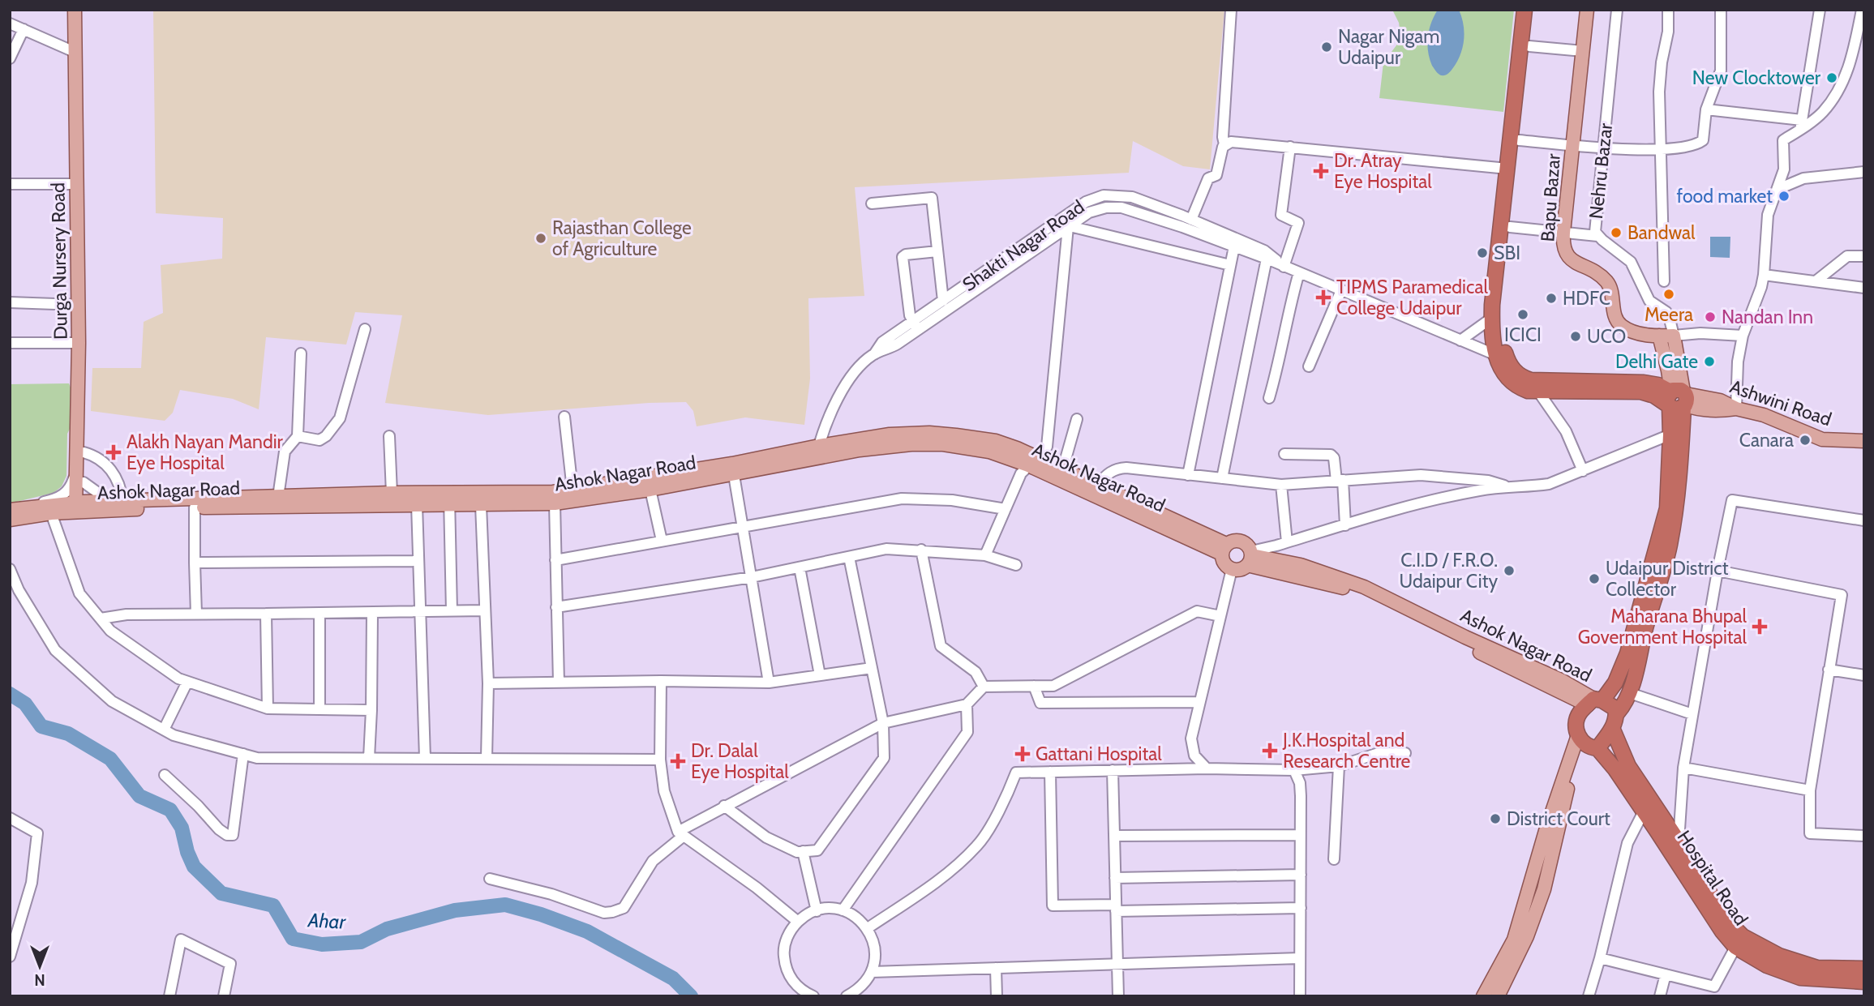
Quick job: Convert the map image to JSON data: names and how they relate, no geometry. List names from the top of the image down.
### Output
{
  "streets": {
    "highway": ["Hospital Road"],
    "main road": [
      "Bapu Bazar",
      "Durga Nursery Road",
      "Ashwini Road",
      "Ashok Nagar Road"
    ],
    "street": ["Nehru Bazar", "Shakti Nagar Road"]
  },
  "crossings": [
    ["Nehru Bazar", "Bapu Bazar"],
    ["Shakti Nagar Road", "Ashok Nagar Road"],
    ["Durga Nursery Road", "Ashok Nagar Road"]
  ],
  "water": ["Ahar"],
  "places": {
    "other": [
      "Nagar Nigam Udaipur",
      "New Clocktower",
      "food market",
      "Bandwal",
      "Rajasthan College of Agriculture",
      "SBI",
      "Meera",
      "HDFC",
      "ICICI",
      "Nandan Inn",
      "UCO",
      "Delhi Gate",
      "Canara",
      "C.I.D / F.R.O. Udaipur City",
      "Udaipur District Collector",
      "District Court"
    ],
    "health": [
      "Dr. Atray Eye Hospital",
      "TIPMS Paramedical College Udaipur",
      "Alakh Nayan Mandir Eye Hospital",
      "Maharana Bhupal Government Hospital",
      "J.K.Hospital and Research Centre",
      "Gattani Hospital",
      "Dr. Dalal Eye Hospital"
    ]
  },
  "north": "bottom"
}
